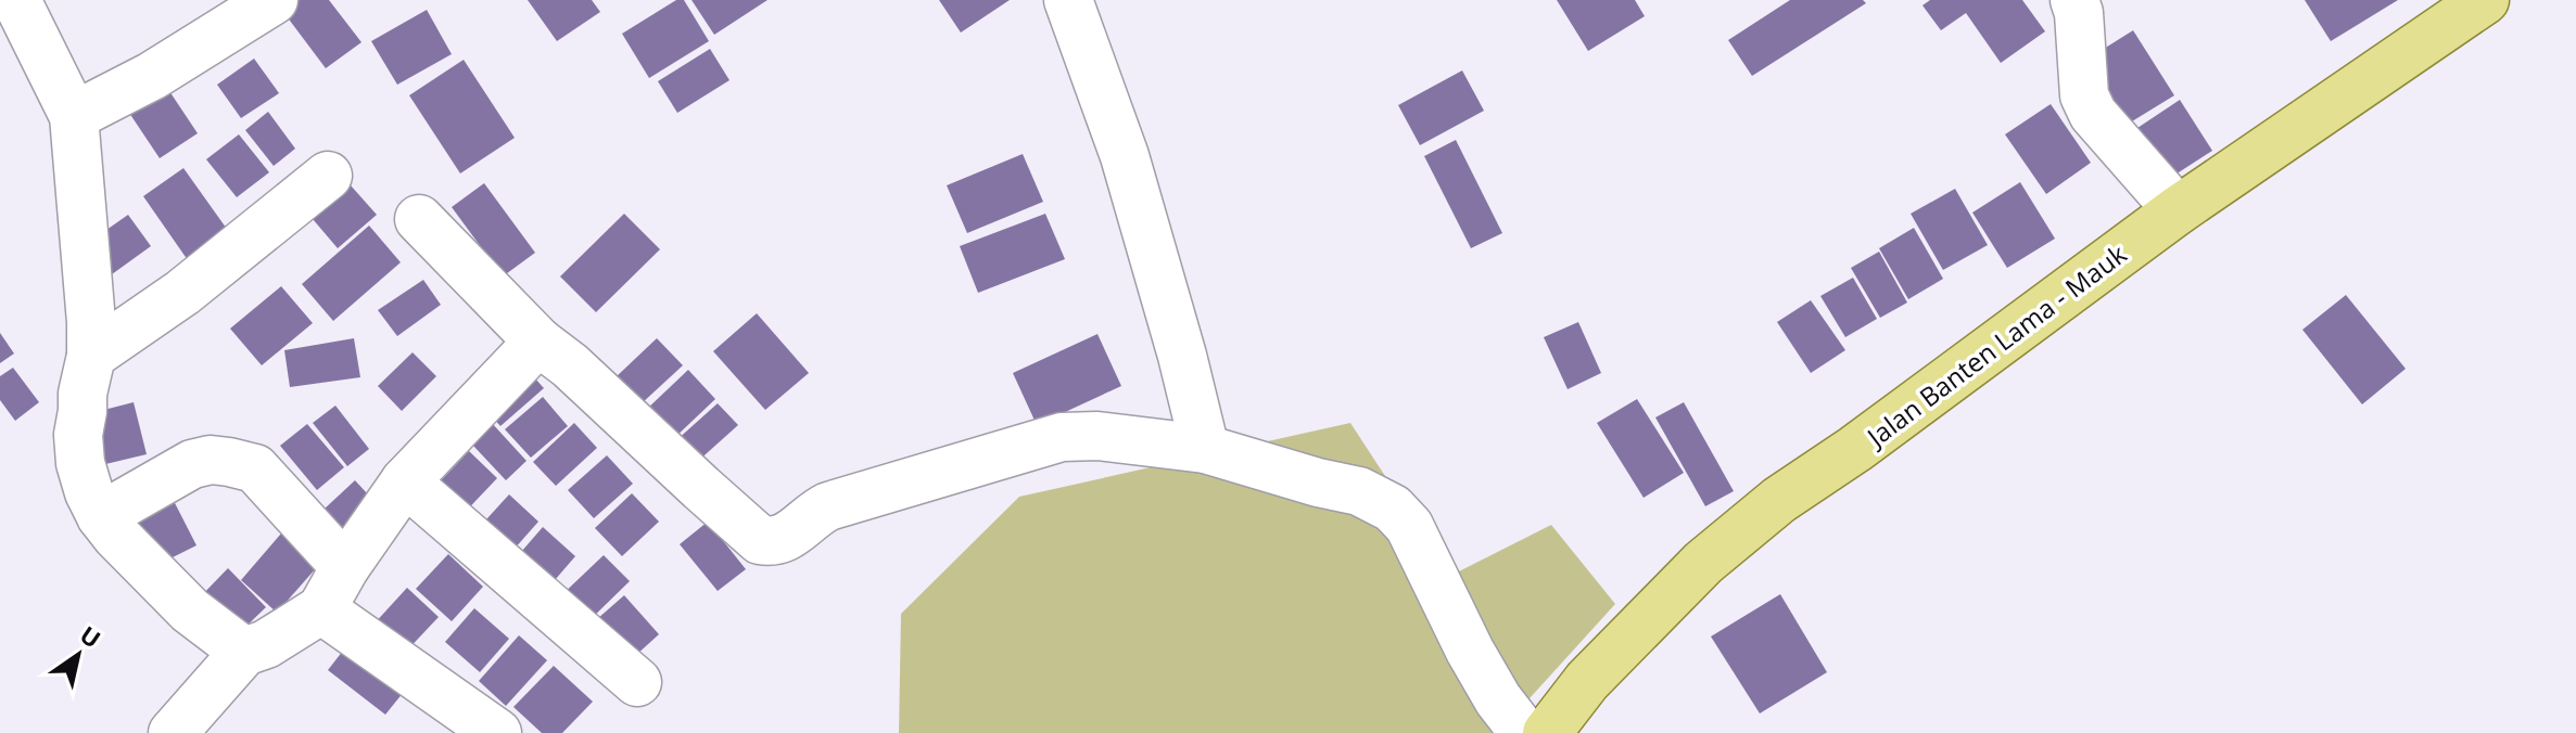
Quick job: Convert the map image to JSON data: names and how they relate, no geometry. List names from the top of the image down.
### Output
{
  "streets": {
    "main road": ["Jalan Banten Lama - Mauk"]
  },
  "north": "top right"
}
